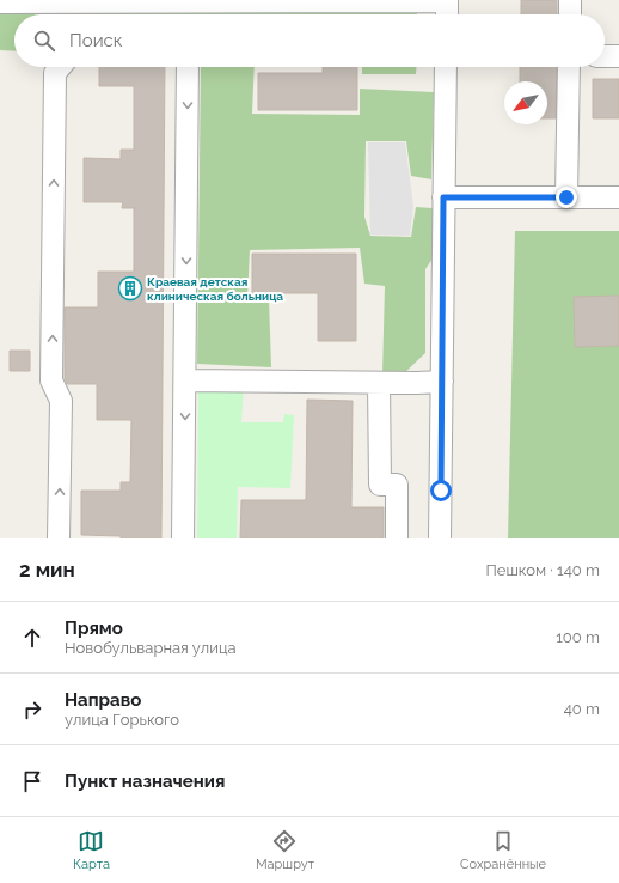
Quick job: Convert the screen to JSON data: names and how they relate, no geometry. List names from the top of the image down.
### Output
{
  "places": {
    "building": ["Краевая детская клиническая больница"]
  },
  "north": "bottom left",
  "page": {
    "search": "Поиск",
    "heading": ["2 мин", "Пешком · 140 m"],
    "list": [
      ["Прямо", "Новобульварная улица", "100 m"],
      ["Направо", "улица Горького", "40 m"],
      "Пункт назначения"
    ],
    "nav": ["Карта", "Маршрут", "Сохранённые"]
  }
}
